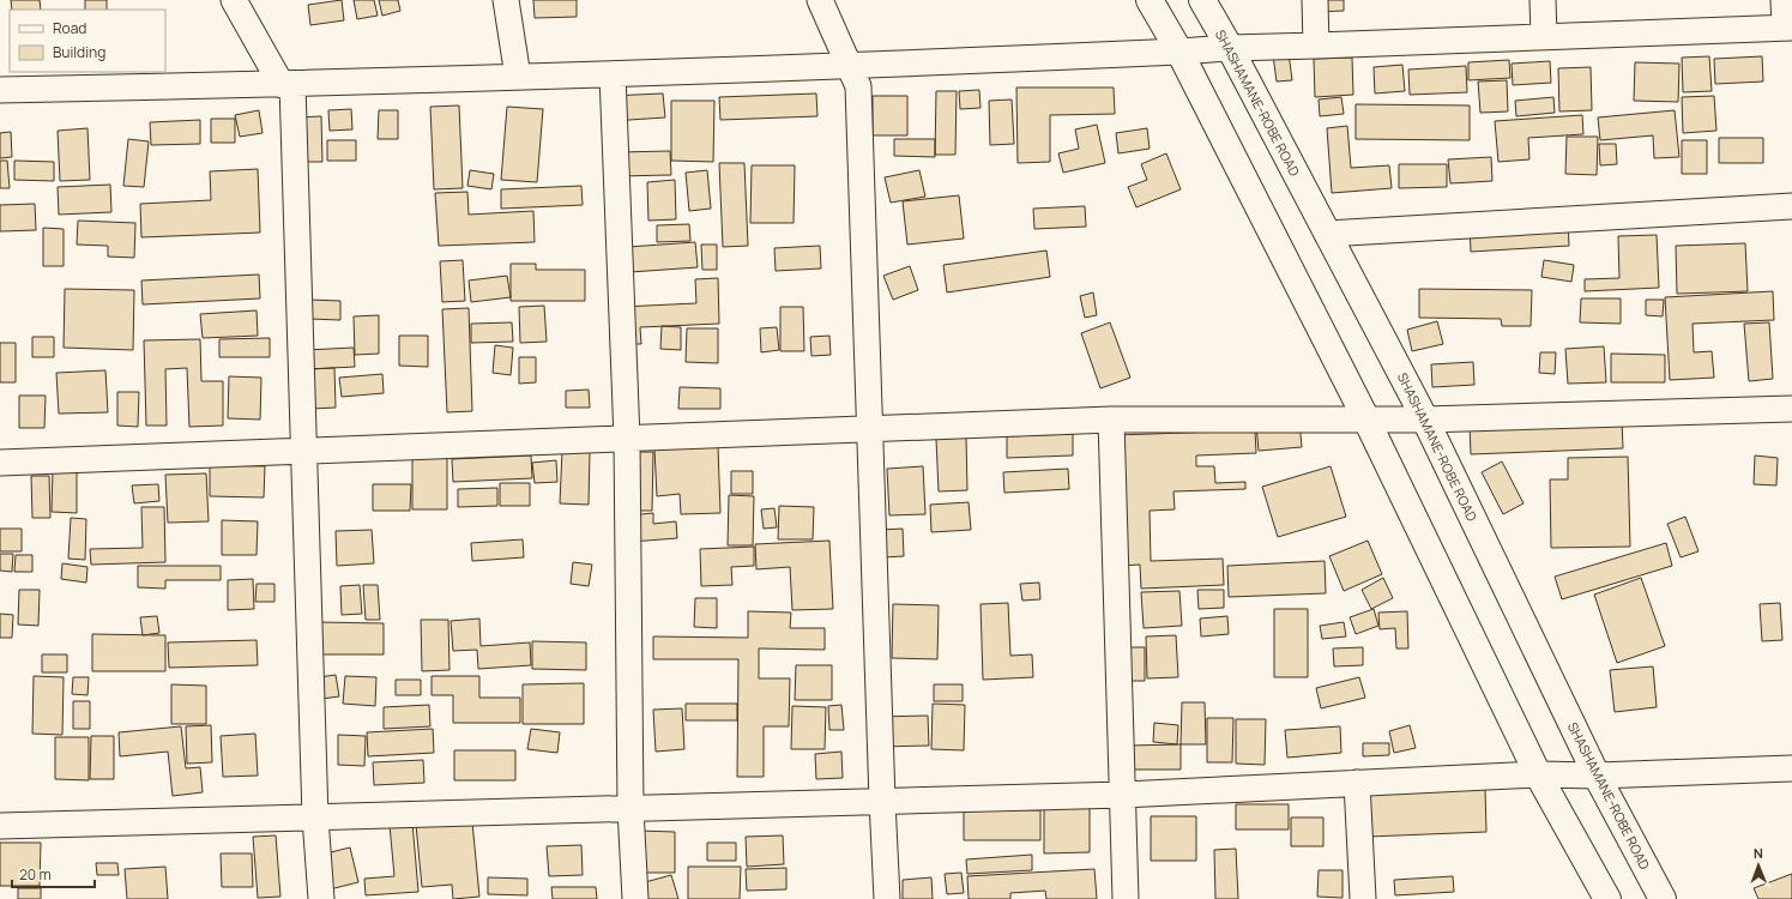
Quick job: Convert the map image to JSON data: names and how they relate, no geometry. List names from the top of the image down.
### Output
{
  "streets": {
    "main road": ["SHASHAMANE-ROBE ROAD"]
  },
  "legend": ["Road", "Building"],
  "scale_bar": "20 m",
  "north": "top"
}
